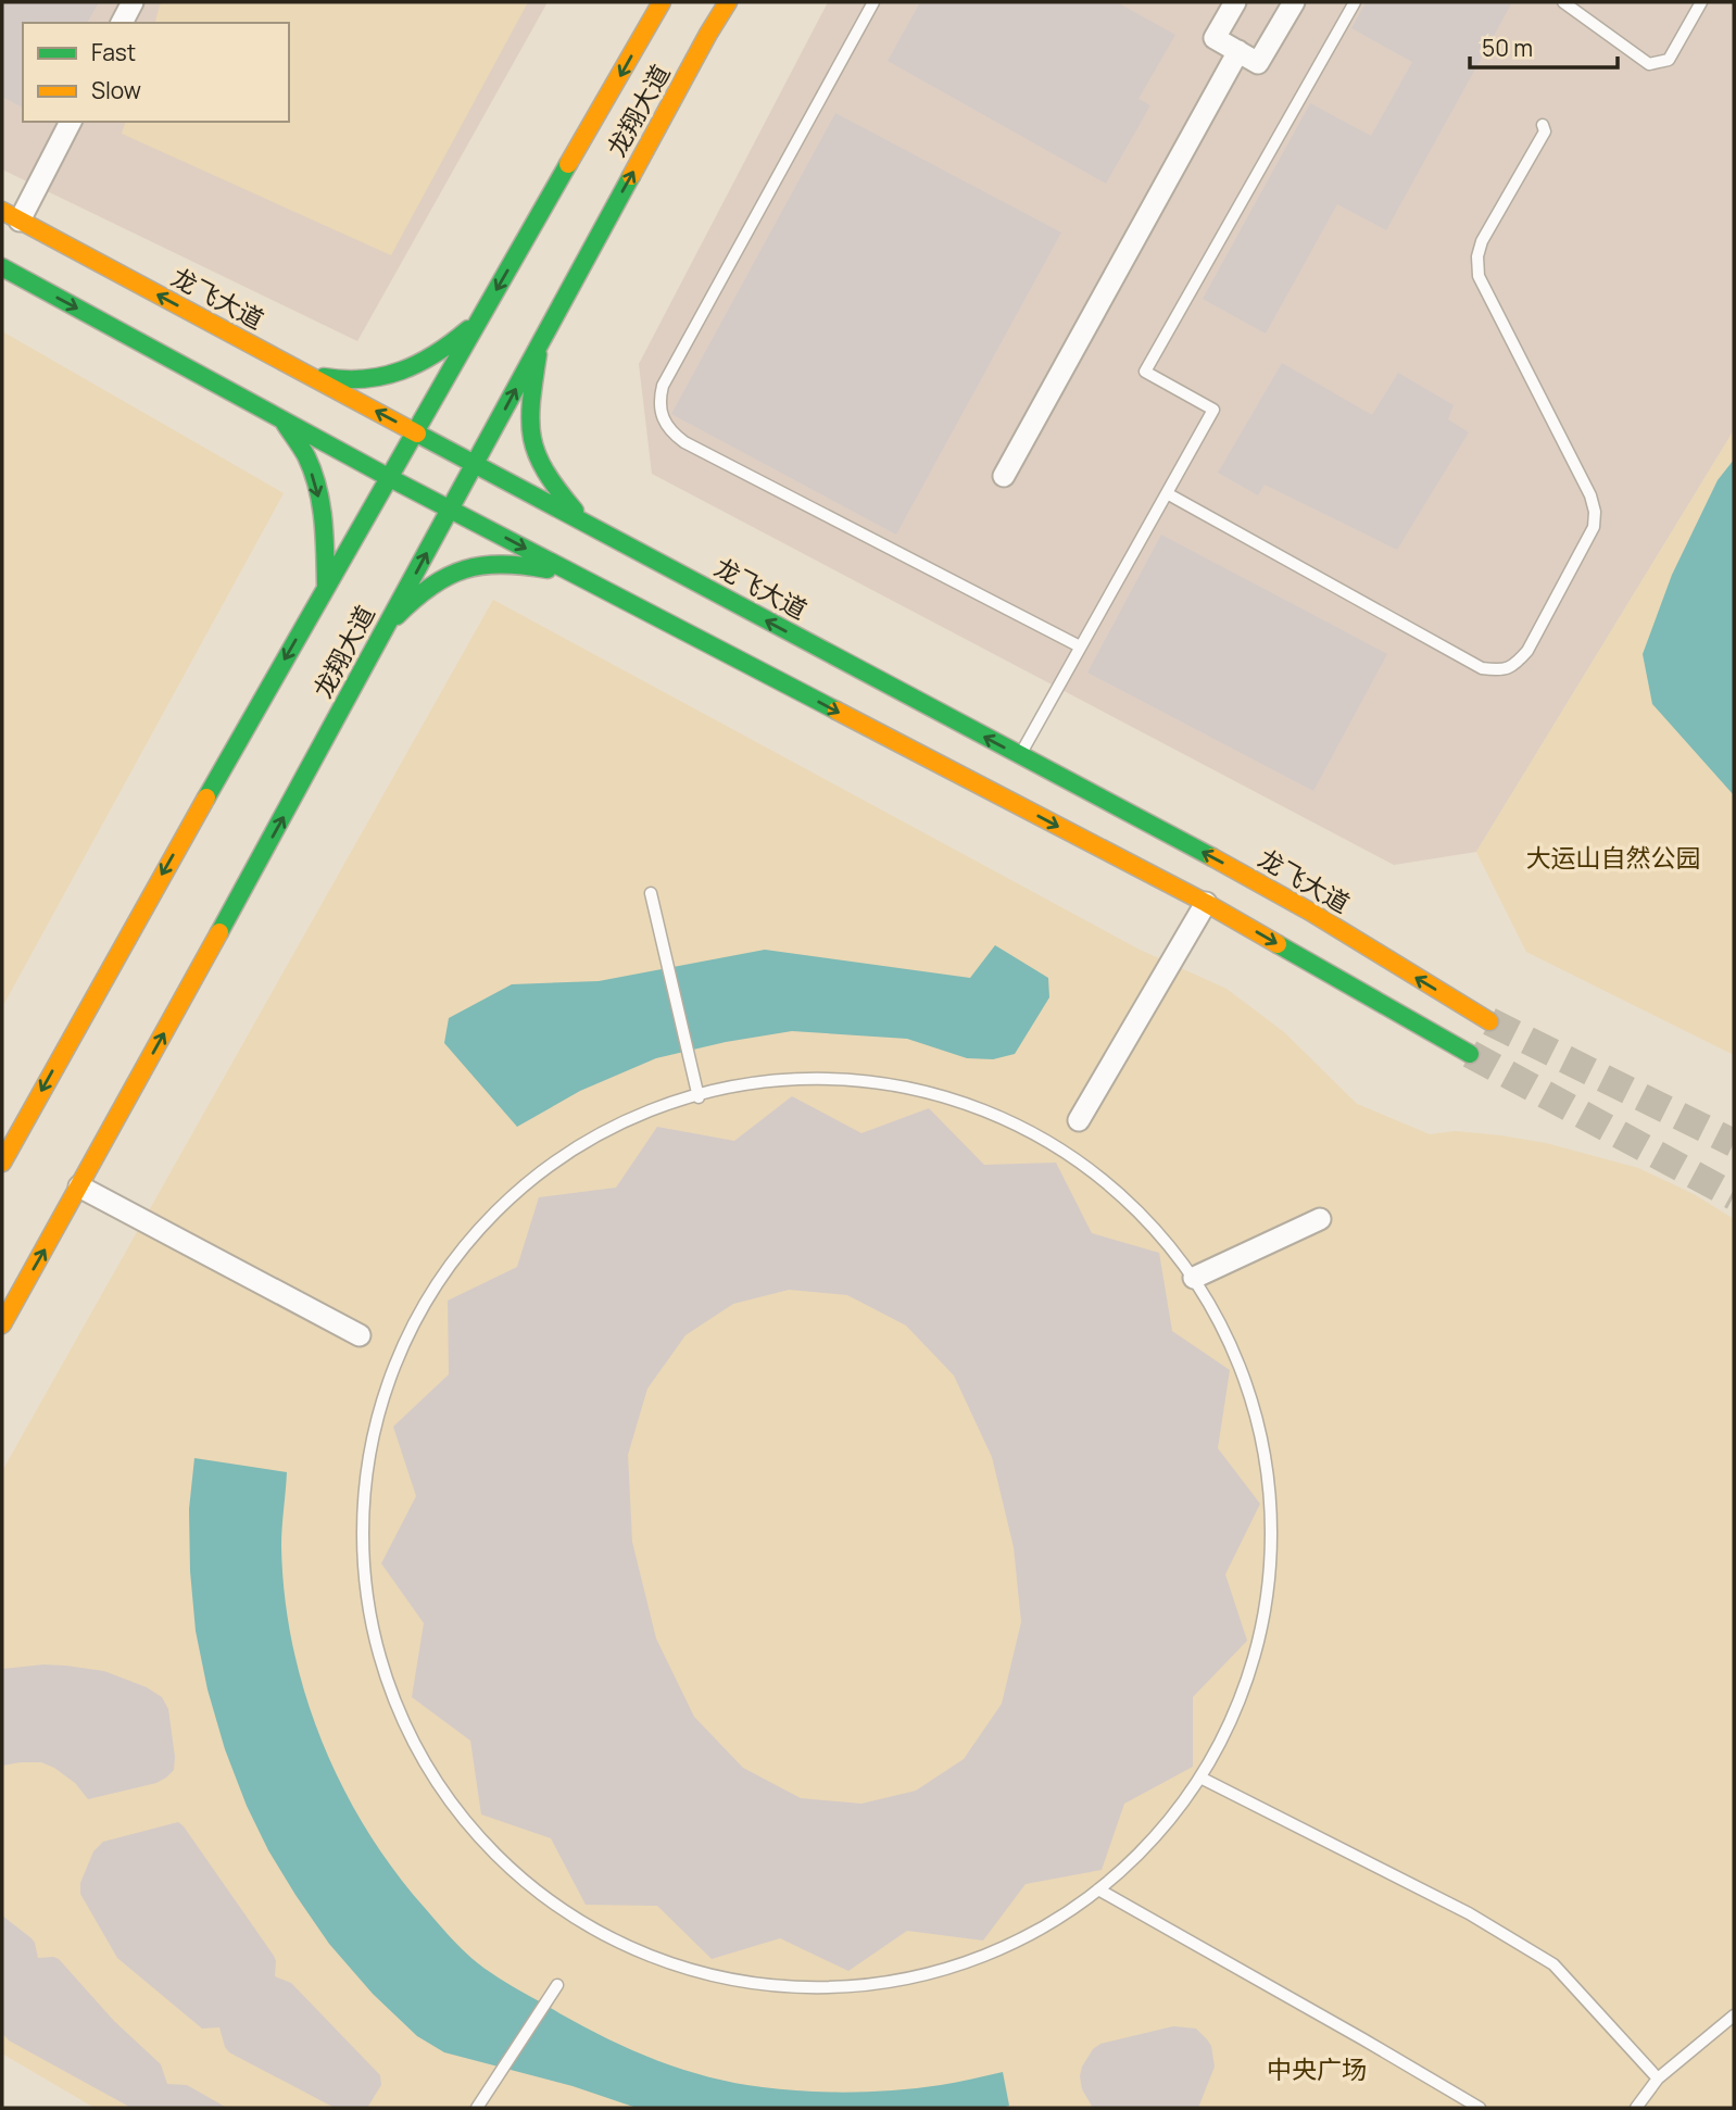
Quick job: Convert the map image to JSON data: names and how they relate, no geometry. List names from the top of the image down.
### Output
{
  "streets": {
    "main road": ["龙翔大道", "龙飞大道"]
  },
  "crossings": [
    ["龙翔大道", "龙飞大道"]
  ],
  "parks": ["大运山自然公园", "中央广场"],
  "legend": ["Fast", "Slow"],
  "scale_bar": "50 m"
}
